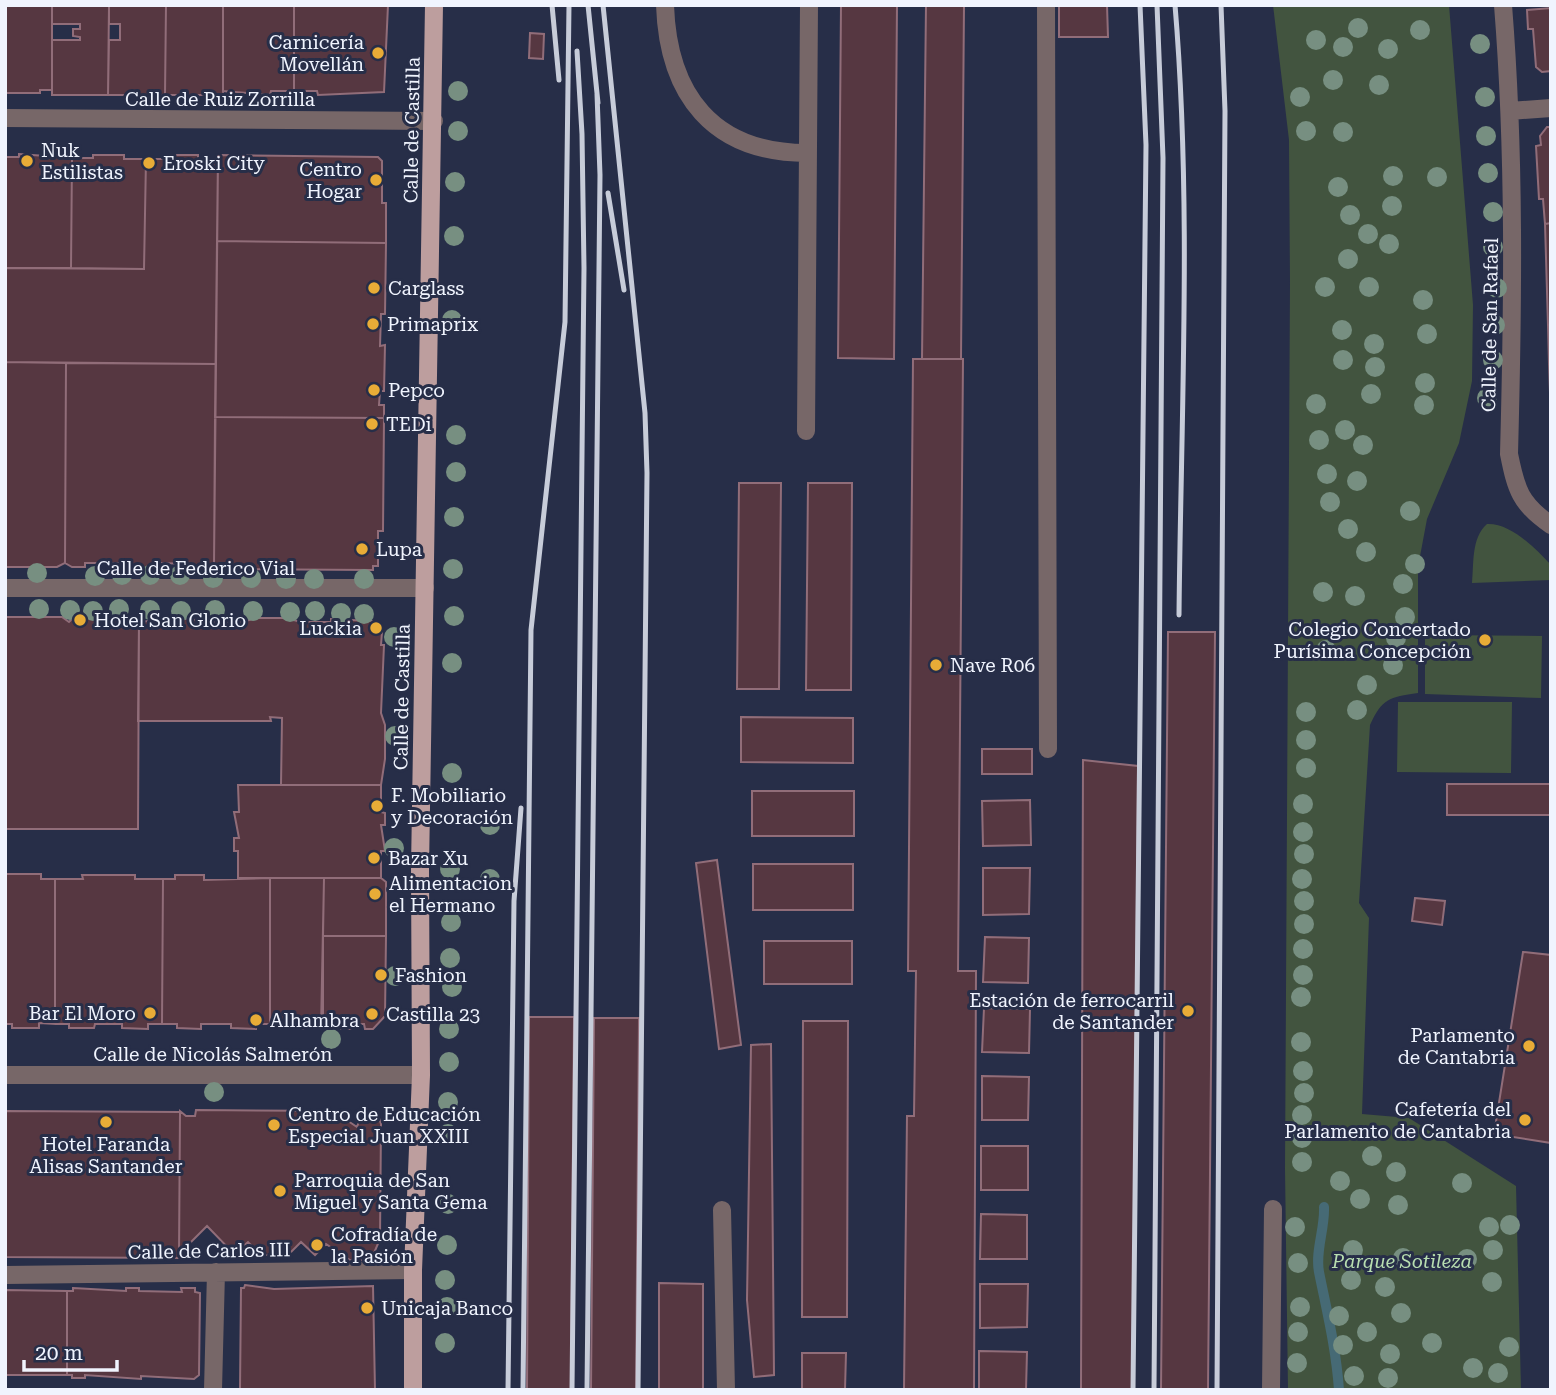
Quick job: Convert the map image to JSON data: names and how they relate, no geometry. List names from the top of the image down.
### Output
{
  "streets": {
    "main road": ["Calle de Castilla"],
    "street": [
      "Calle de Ruiz Zorrilla",
      "Calle de San Rafael",
      "Calle de Federico Vial",
      "Calle de Nicolás Salmerón",
      "Calle de Carlos III"
    ]
  },
  "crossings": [
    ["Calle de Ruiz Zorrilla", "Calle de Castilla"],
    ["Calle de Castilla", "Calle de Federico Vial"],
    ["Calle de Castilla", "Calle de Nicolás Salmerón"],
    ["Calle de Castilla", "Calle de Carlos III"]
  ],
  "parks": ["Parque Sotileza"],
  "places": [
    "Carnicería Movellán",
    "Nuk Estilistas",
    "Eroski City",
    "Centro Hogar",
    "Carglass",
    "Primaprix",
    "Pepco",
    "TEDi",
    "Lupa",
    "Hotel San Glorio",
    "Luckia",
    "Colegio Concertado Purísima Concepción",
    "Nave R06",
    "F. Mobiliario y Decoración",
    "Bazar Xu",
    "Alimentacion el Hermano",
    "Fashion",
    "Estación de ferrocarril de Santander",
    "Bar El Moro",
    "Castilla 23",
    "Alhambra",
    "Parlamento de Cantabria",
    "Cafetería del Parlamento de Cantabria",
    "Hotel Faranda Alisas Santander",
    "Centro de Educación Especial Juan XXIII",
    "Parroquia de San Miguel y Santa Gema",
    "Cofradía de la Pasión",
    "Unicaja Banco"
  ],
  "scale_bar": "20 m"
}
